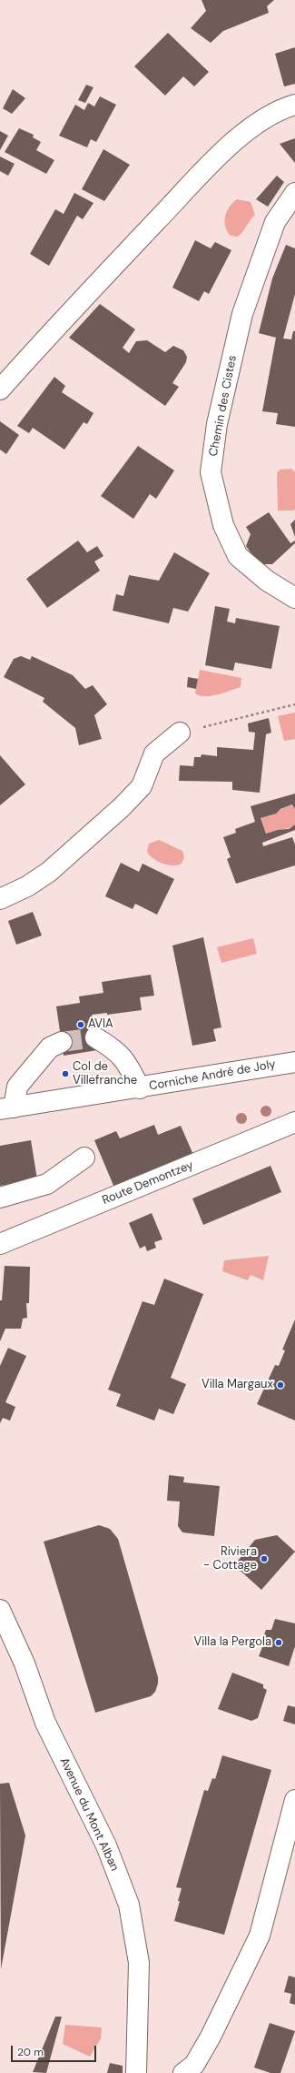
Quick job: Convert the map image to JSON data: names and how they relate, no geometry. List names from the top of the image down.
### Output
{
  "streets": {
    "street": [
      "Chemin des Cistes",
      "Corniche André de Joly",
      "Route Demontzey",
      "Avenue du Mont Alban"
    ]
  },
  "places": [
    "AVIA",
    "Col de Villefranche",
    "Villa Margaux",
    "Riviera - Cottage",
    "Villa la Pergola"
  ],
  "scale_bar": "20 m"
}
